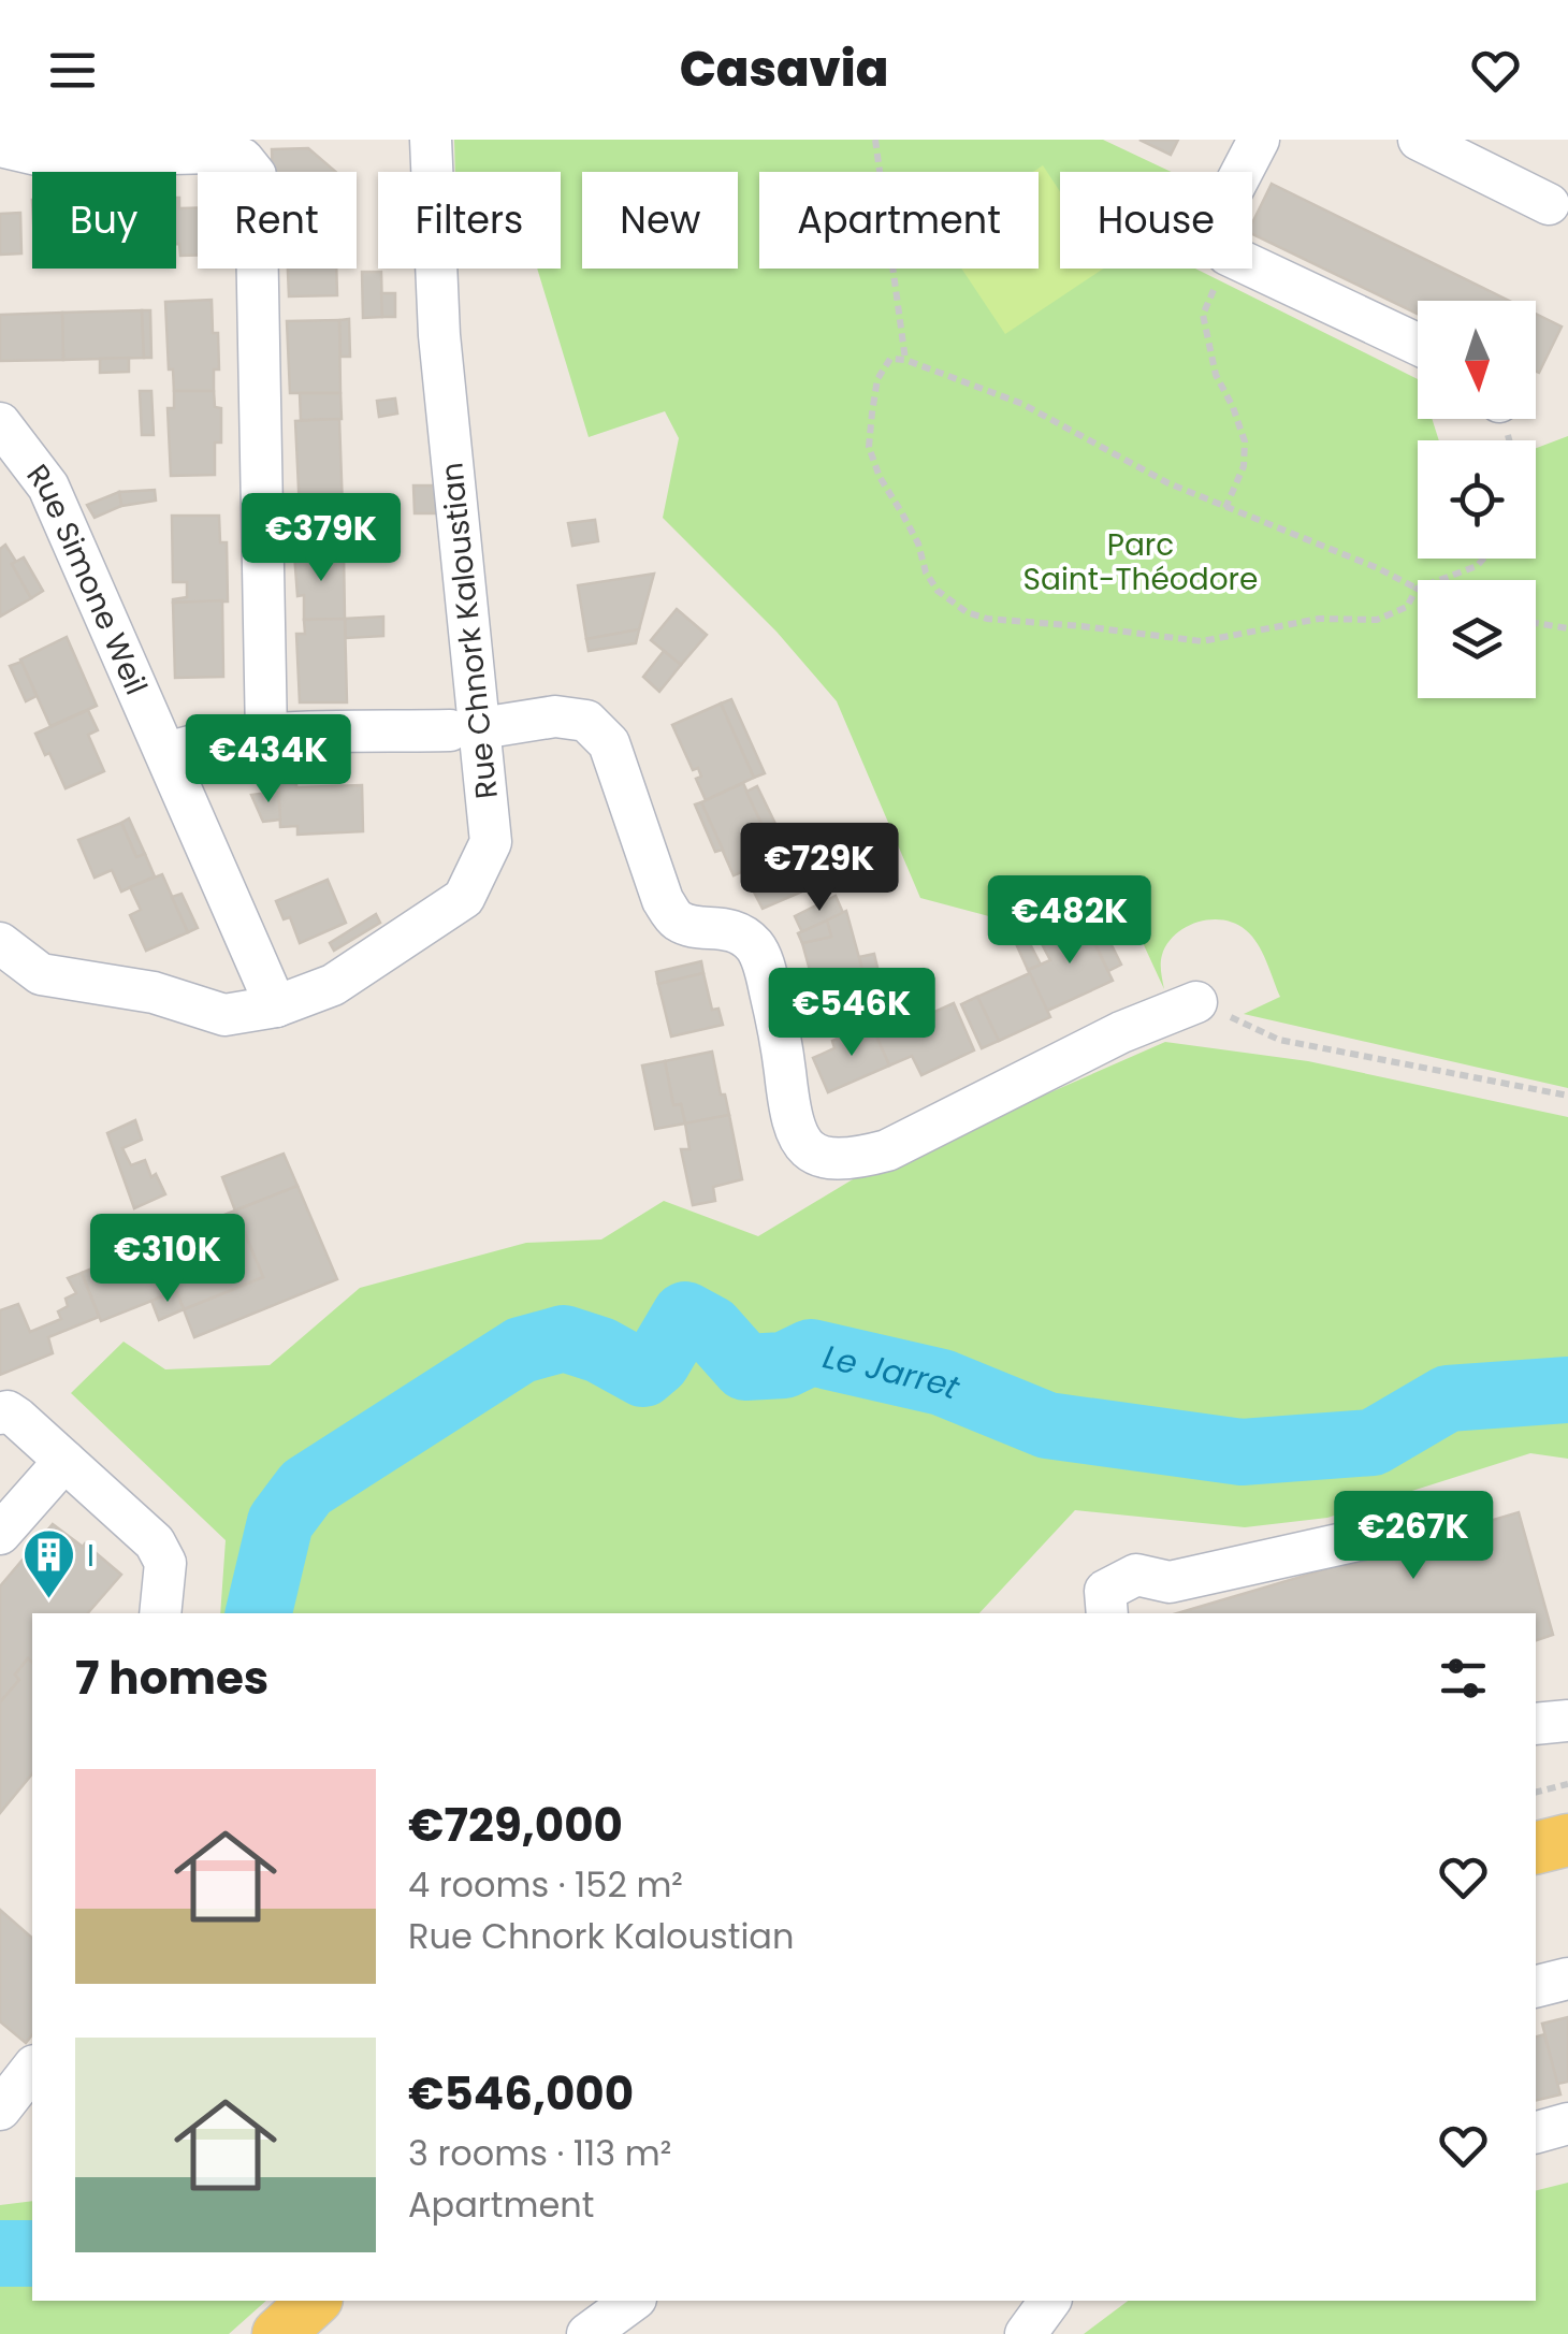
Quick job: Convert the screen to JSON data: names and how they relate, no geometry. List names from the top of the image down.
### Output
{
  "streets": {
    "street": ["Rue Simone Weil", "Rue Chnork Kaloustian"]
  },
  "crossings": [
    ["Rue Simone Weil", "Rue Chnork Kaloustian"]
  ],
  "water": ["Le Jarret"],
  "parks": ["Parc Saint-Théodore"],
  "places": {
    "building": ["I"]
  },
  "north": "bottom",
  "page": {
    "header": "Casavia",
    "chip": [
      "Buy",
      "Rent",
      "Filters",
      "New",
      "Apartment",
      "House"
    ],
    "price": [
      "€379K",
      "€434K",
      "€729K",
      "€482K",
      "€546K",
      "€310K",
      "€267K"
    ],
    "heading": "7 homes",
    "list": [
      {
        "name": "€729,000",
        "note": "4 rooms · 152 m² · Rue Chnork Kaloustian"
      },
      {
        "name": "€546,000",
        "note": "3 rooms · 113 m² · Apartment"
      }
    ]
  }
}
